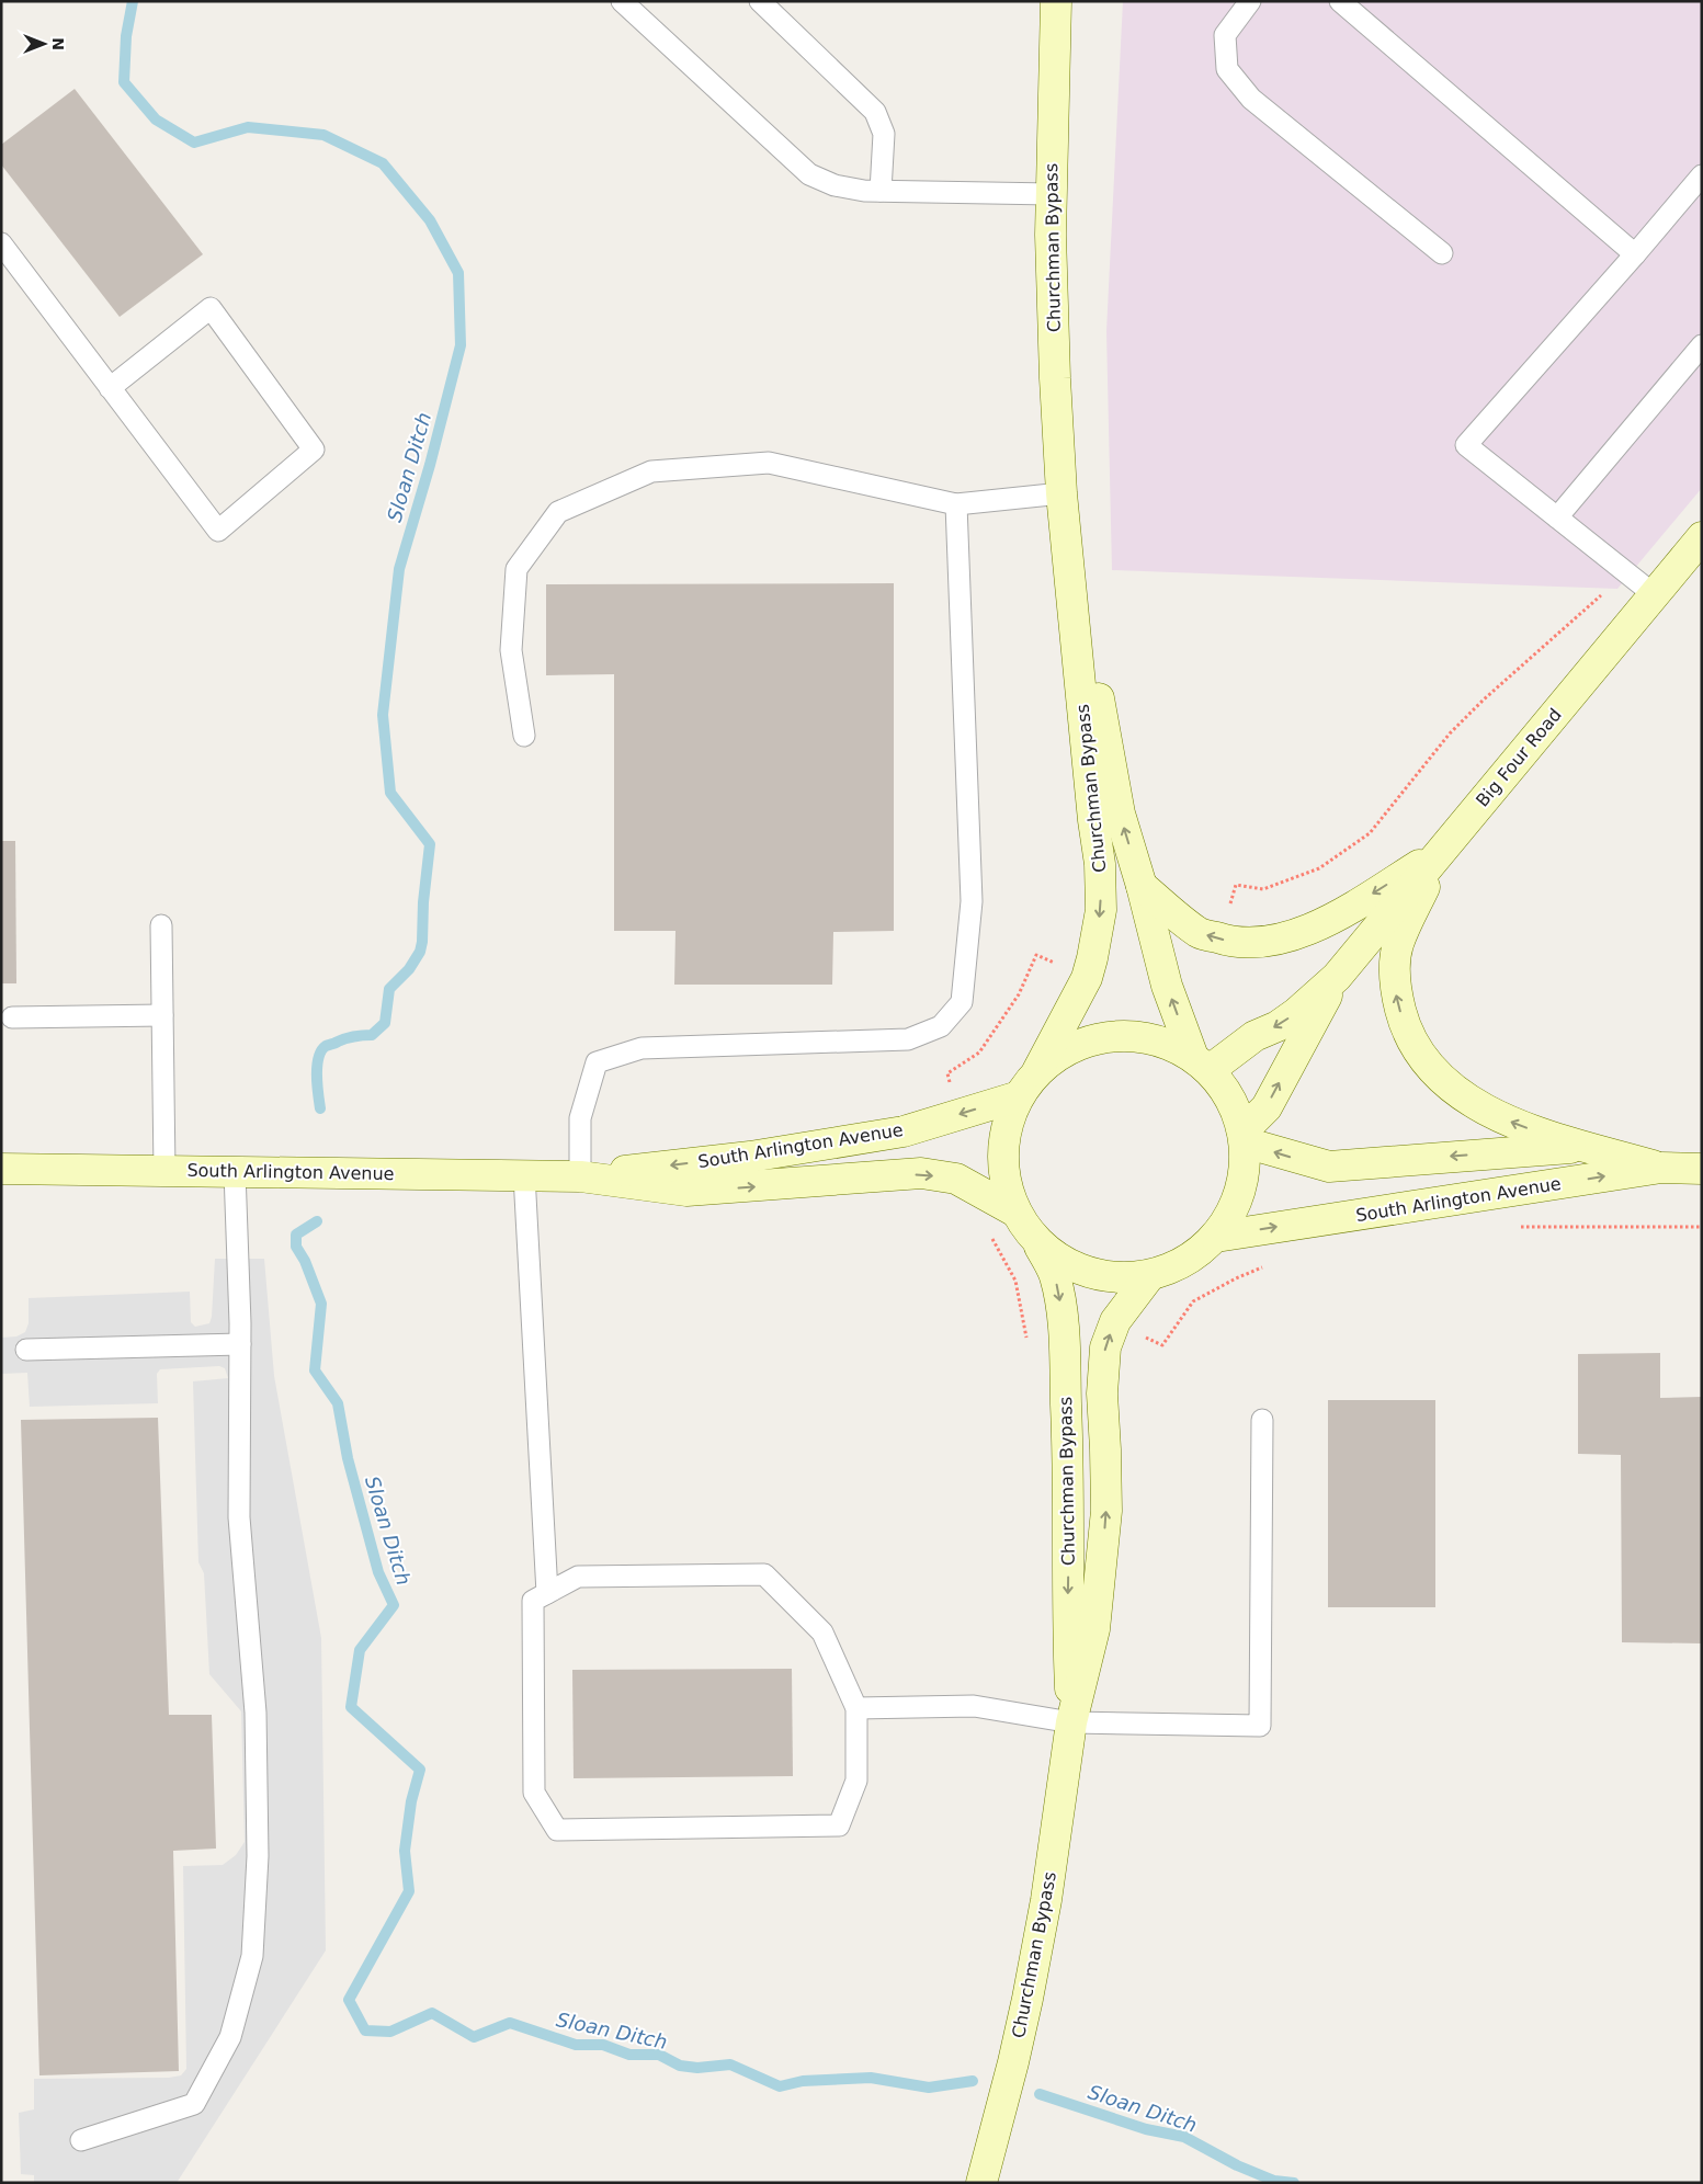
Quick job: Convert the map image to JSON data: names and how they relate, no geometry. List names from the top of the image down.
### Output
{
  "streets": {
    "street": ["Churchman Bypass", "Big Four Road", "South Arlington Avenue"]
  },
  "crossings": [
    ["Churchman Bypass", "Big Four Road"],
    ["Big Four Road", "South Arlington Avenue"]
  ],
  "water": ["Sloan Ditch"],
  "north": "right"
}
